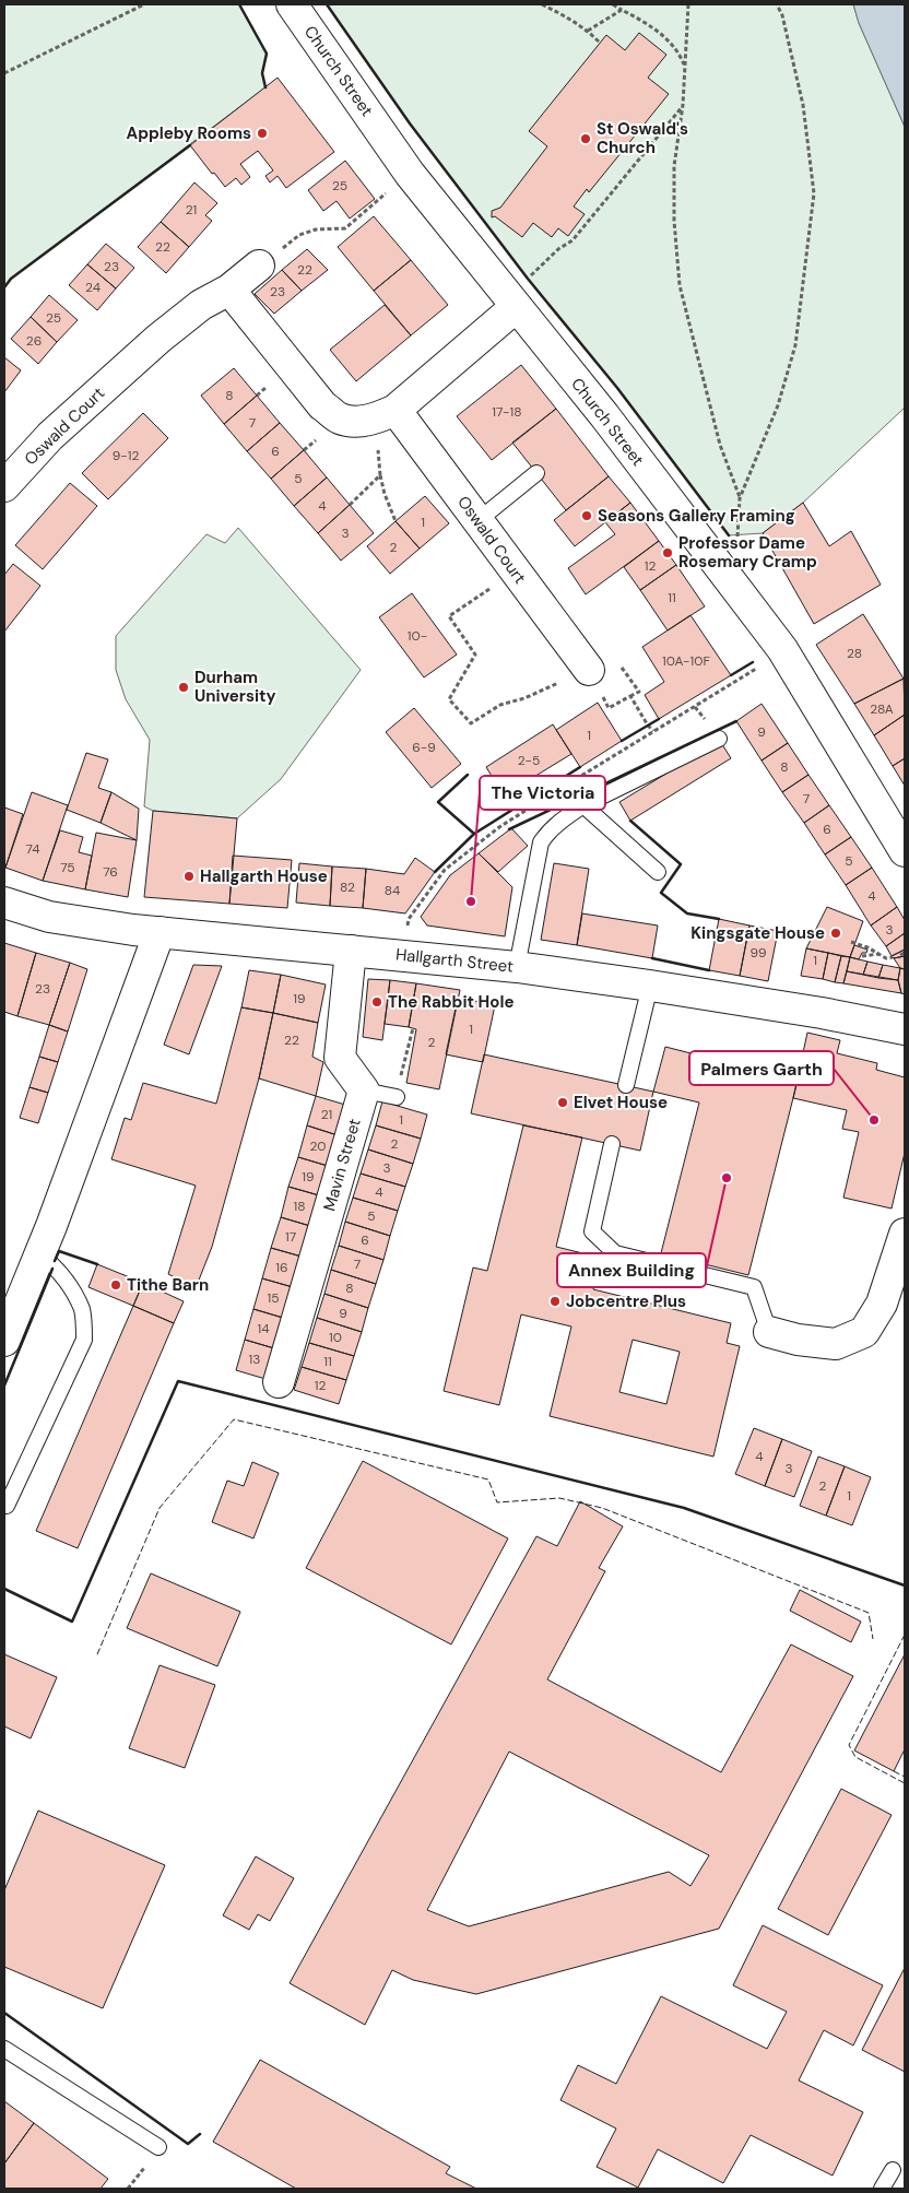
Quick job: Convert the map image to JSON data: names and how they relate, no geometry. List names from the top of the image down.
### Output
{
  "streets": {
    "street": [
      "Church Street",
      "Oswald Court",
      "Hallgarth Street",
      "Mavin Street"
    ]
  },
  "places": [
    "Appleby Rooms",
    "St Oswald's Church",
    "Seasons Gallery Framing",
    "Professor Dame Rosemary Cramp",
    "Durham University",
    "Hallgarth House",
    "The Victoria",
    "Kingsgate House",
    "The Rabbit Hole",
    "Elvet House",
    "Palmers Garth",
    "Annex Building",
    "Tithe Barn",
    "Jobcentre Plus"
  ],
  "house_numbers": [
    "25",
    "21",
    "22",
    "23",
    "22",
    "24",
    "23",
    "25",
    "26",
    "8",
    "17-18",
    "7",
    "6",
    "9-12",
    "5",
    "4",
    "1",
    "3",
    "2",
    "12",
    "11",
    "10-",
    "28",
    "10A-10F",
    "28A",
    "9",
    "1",
    "6-9",
    "2-5",
    "8",
    "7",
    "6",
    "74",
    "5",
    "75",
    "76",
    "82",
    "84",
    "4",
    "3",
    "99",
    "1",
    "23",
    "19",
    "1",
    "22",
    "2",
    "21",
    "1",
    "2",
    "20",
    "3",
    "19",
    "4",
    "18",
    "5",
    "17",
    "6",
    "7",
    "16",
    "8",
    "15",
    "9",
    "14",
    "10",
    "13",
    "11",
    "12",
    "4",
    "3",
    "2",
    "1"
  ]
}
